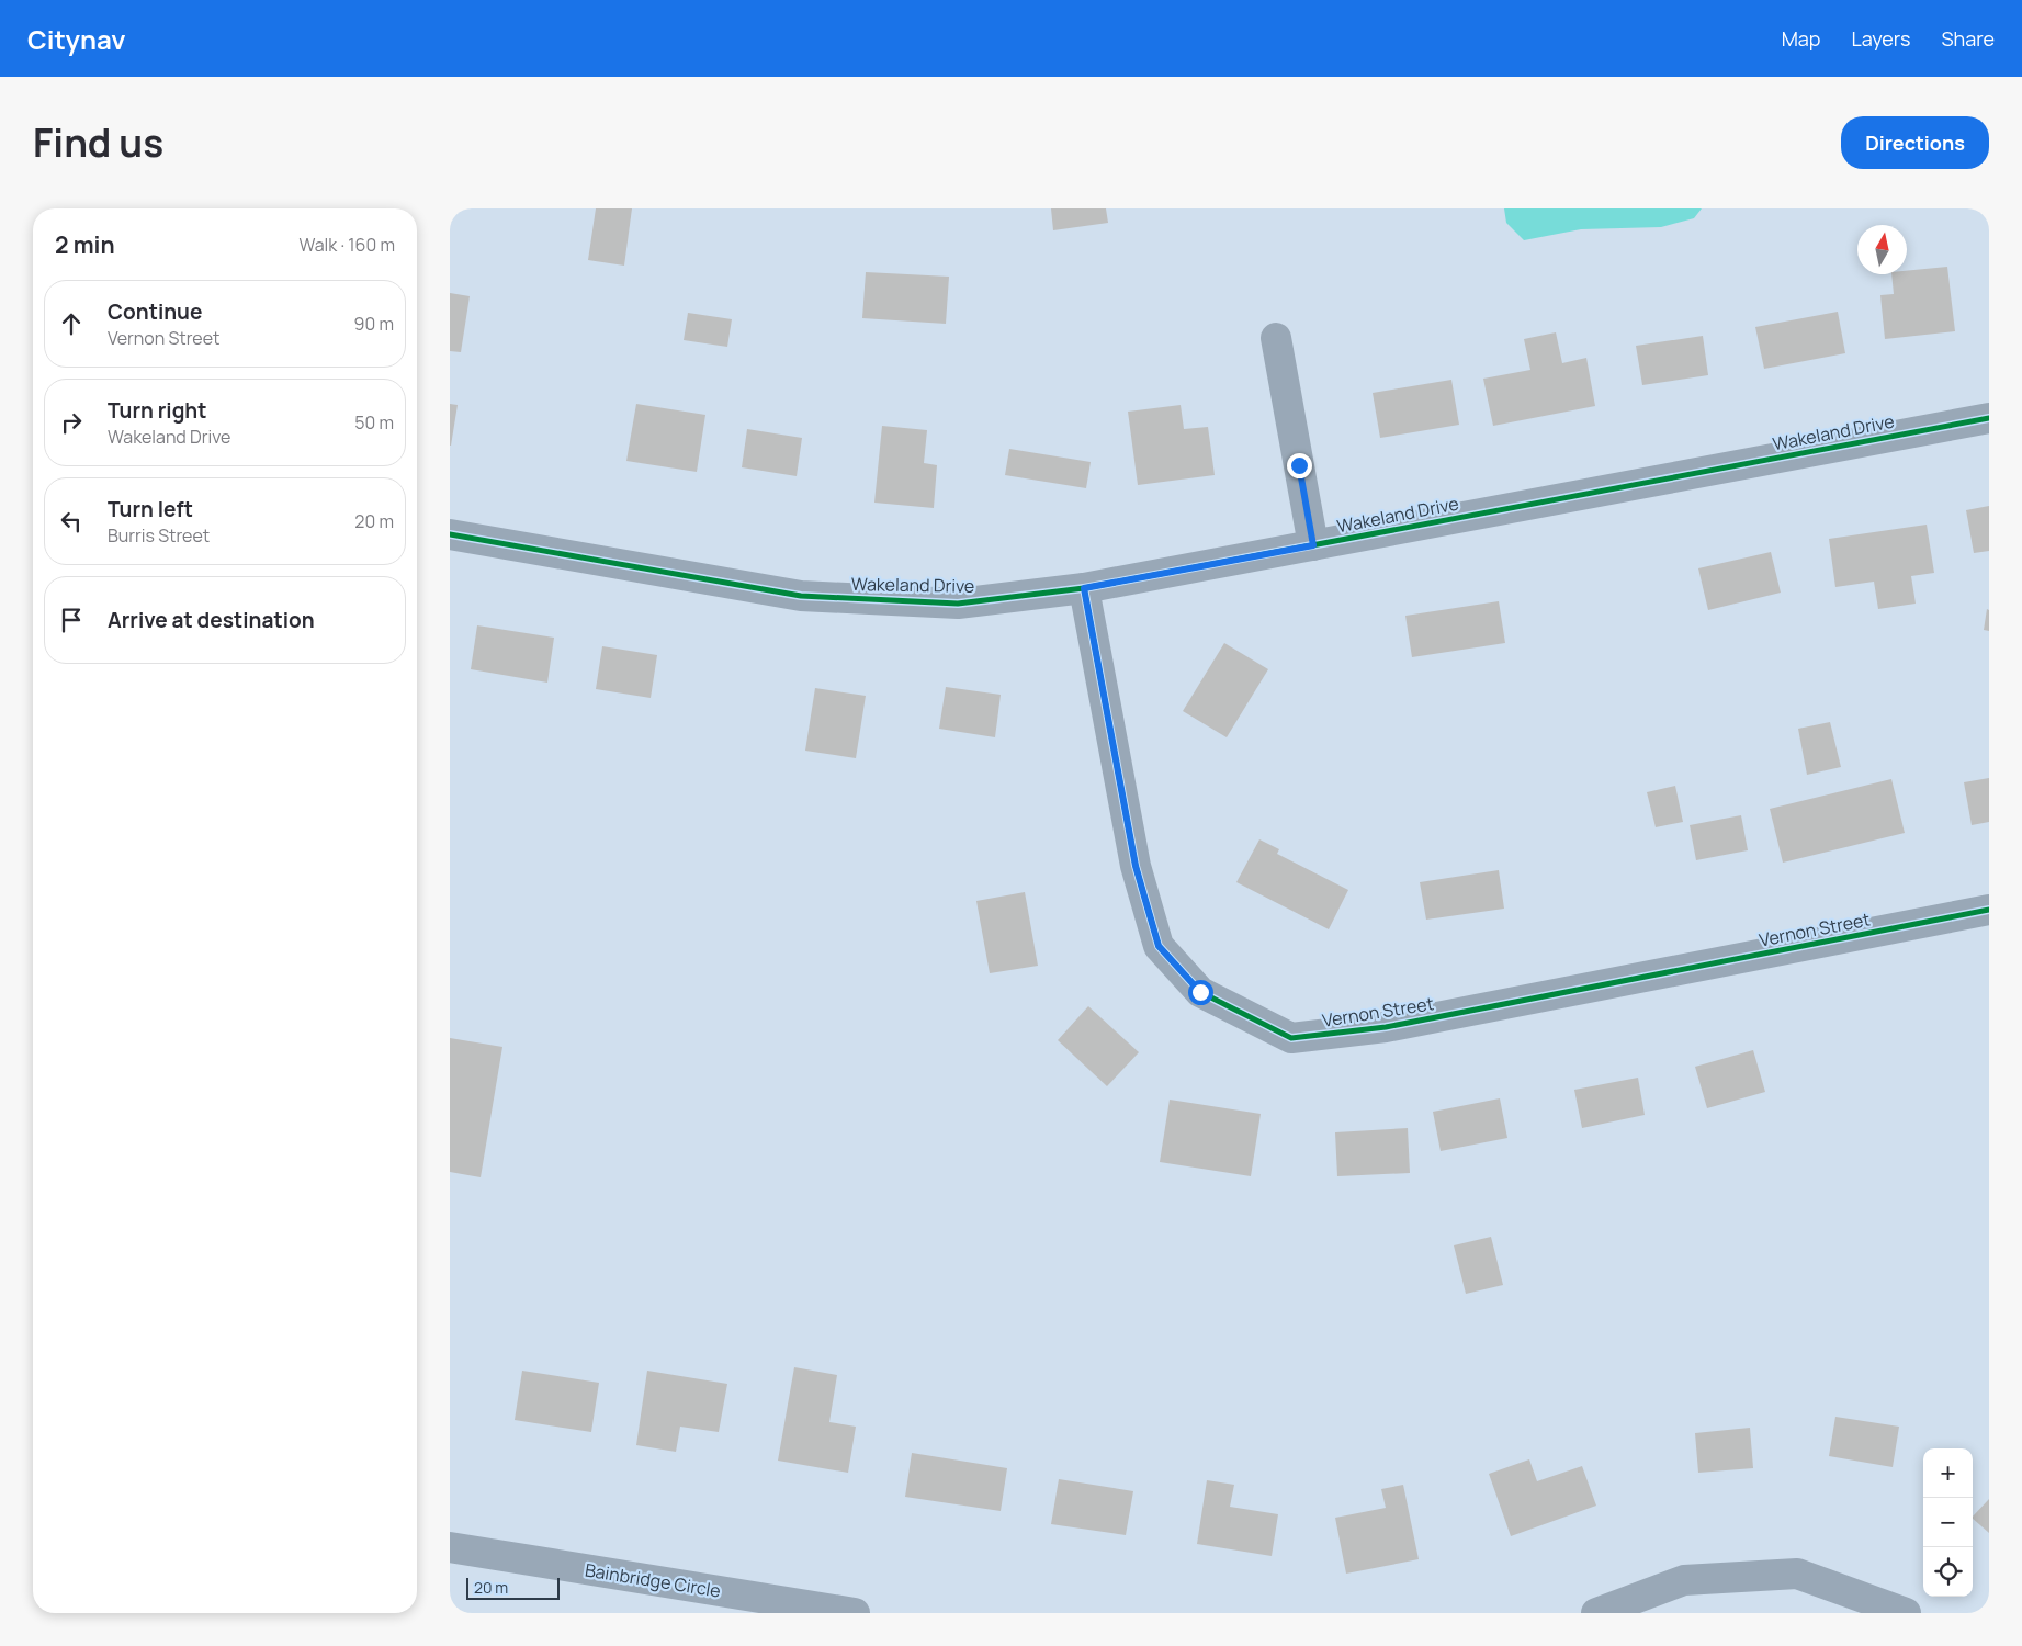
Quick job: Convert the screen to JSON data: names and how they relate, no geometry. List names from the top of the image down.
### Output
{
  "streets": {
    "street": ["Wakeland Drive", "Vernon Street", "Bainbridge Circle"]
  },
  "crossings": [
    ["Wakeland Drive", "Vernon Street"]
  ],
  "scale_bar": "20 m",
  "north": "top",
  "page": {
    "header": "Citynav",
    "nav": ["Map", "Layers", "Share"],
    "title": "Find us",
    "buttons": "Directions",
    "heading": ["2 min", "Walk · 160 m"],
    "list": [
      ["Continue", "Vernon Street", "90 m"],
      ["Turn right", "Wakeland Drive", "50 m"],
      ["Turn left", "Burris Street", "20 m"],
      "Arrive at destination"
    ],
    "map_buttons": ["+", "−"],
    "scale": "20 m"
  }
}
